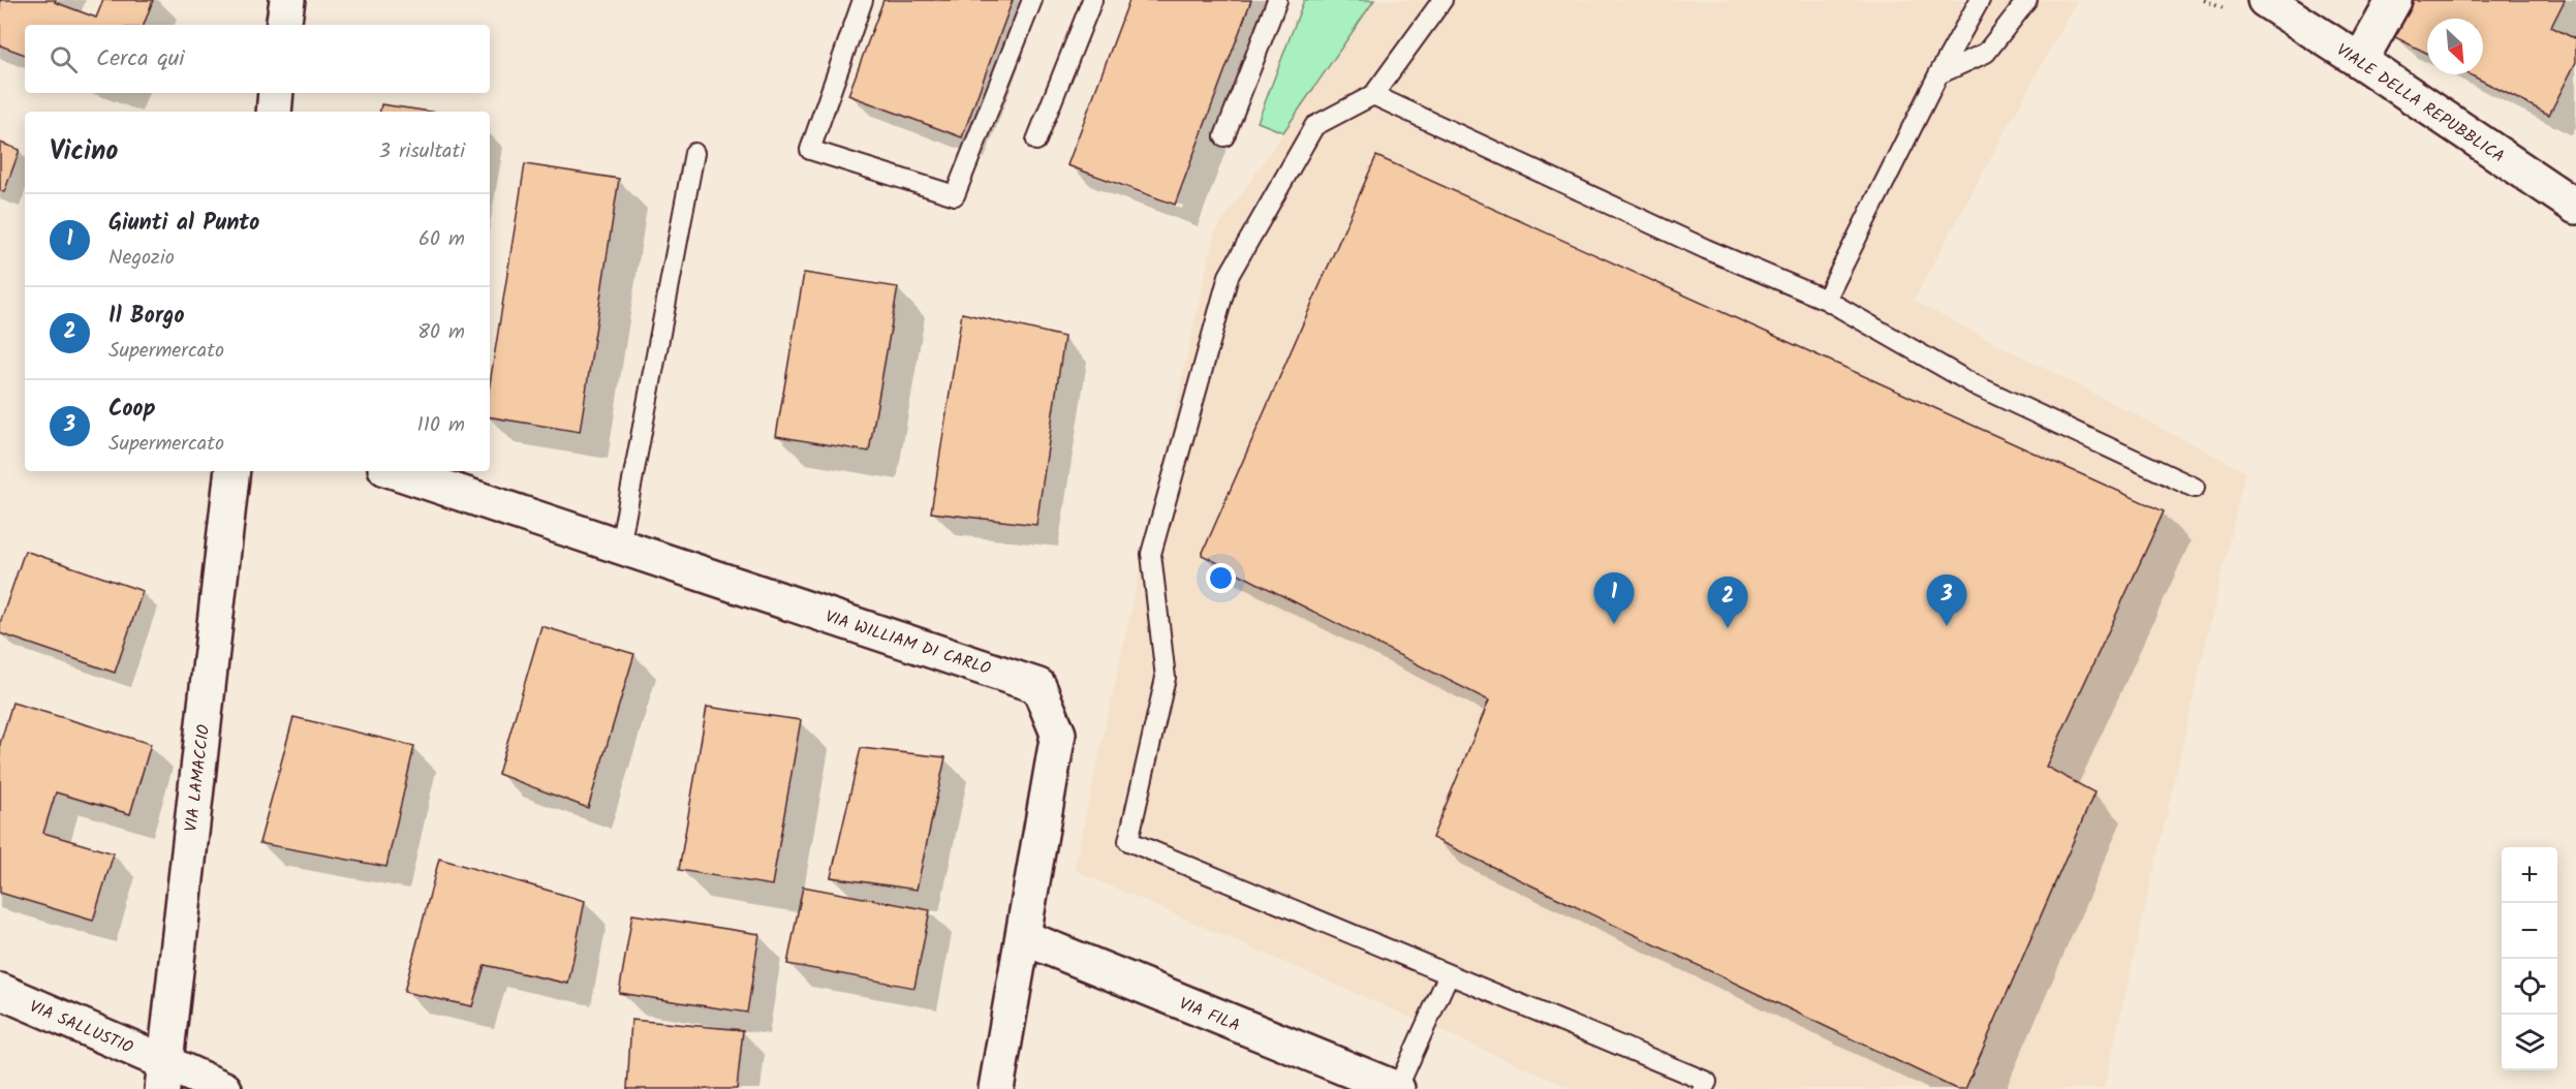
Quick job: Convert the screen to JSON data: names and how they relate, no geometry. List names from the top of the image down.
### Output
{
  "streets": {
    "street": [
      "VIALE DELLA REPUBBLICA",
      "VIA WILLIAM DI CARLO",
      "VIA LAMACCIO",
      "VIA FILA",
      "VIA SALLUSTIO"
    ]
  },
  "crossings": [
    ["VIA WILLIAM DI CARLO", "VIA FILA"],
    ["VIA LAMACCIO", "VIA SALLUSTIO"]
  ],
  "north": "bottom right",
  "page": {
    "search": "Cerca qui",
    "heading": ["Vicino", "3 risultati"],
    "list": [
      {
        "mark": "1",
        "name": "Giunti al Punto",
        "note": "Negozio",
        "value": "60 m"
      },
      {
        "mark": "2",
        "name": "Il Borgo",
        "note": "Supermercato",
        "value": "80 m"
      },
      {
        "mark": "3",
        "name": "Coop",
        "note": "Supermercato",
        "value": "110 m"
      }
    ],
    "pins": ["1", "3", "2"],
    "map_buttons": ["+", "−"]
  }
}
